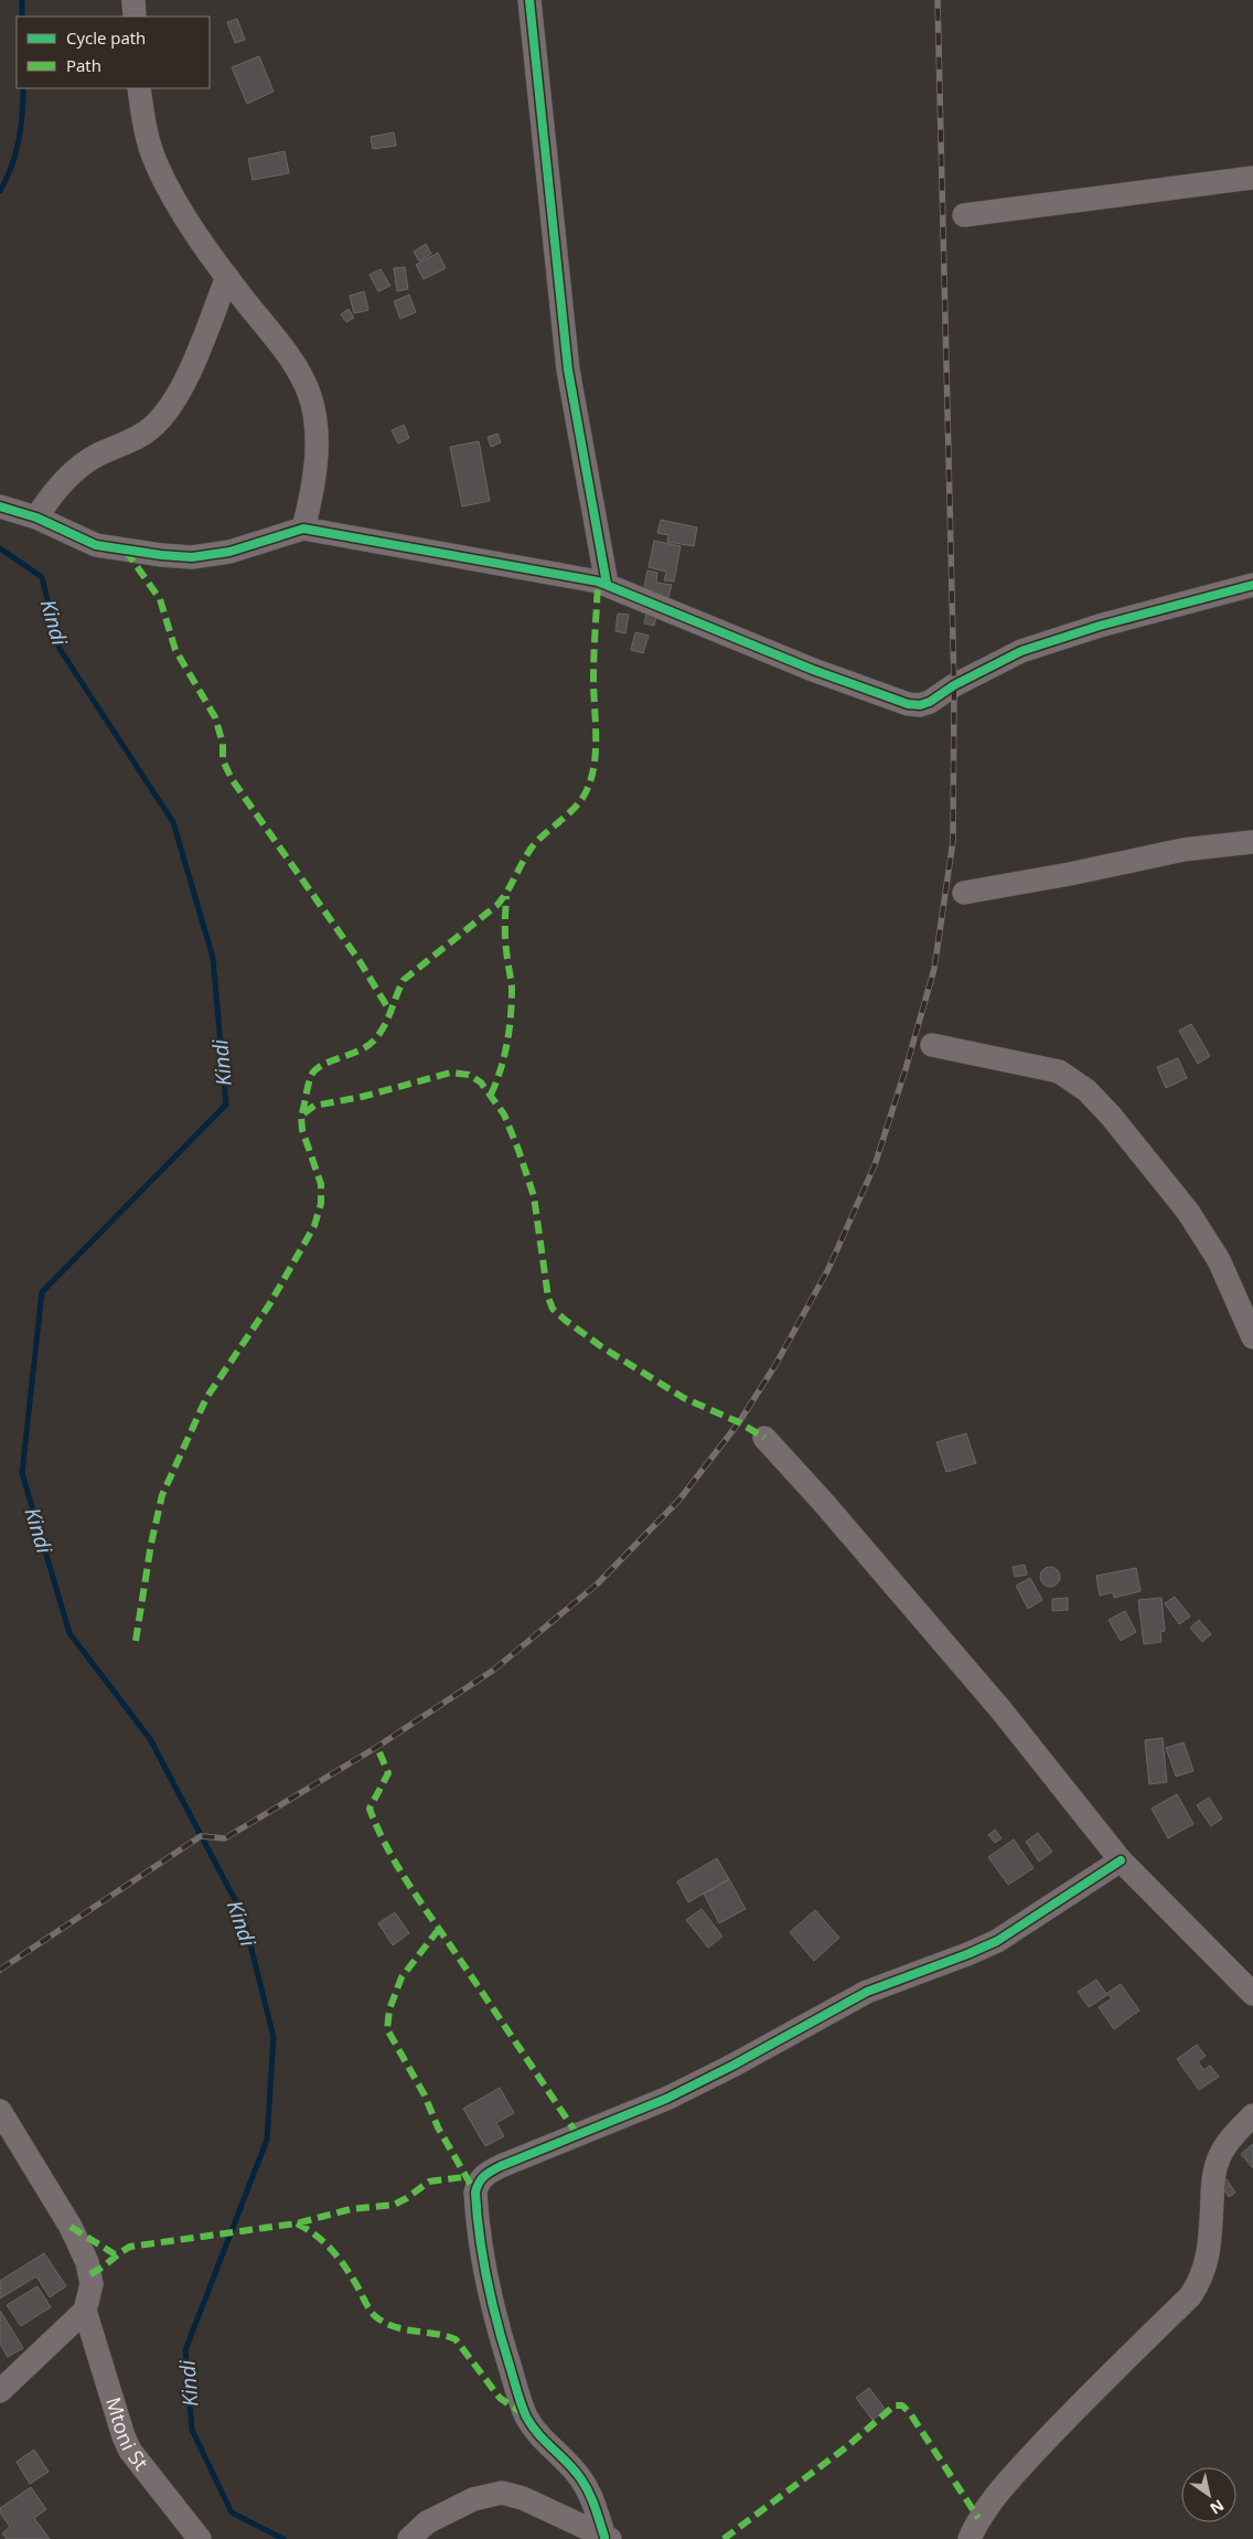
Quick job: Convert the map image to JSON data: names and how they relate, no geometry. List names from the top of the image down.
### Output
{
  "streets": {
    "street": ["Mtoni St"]
  },
  "water": ["Kindi"],
  "legend": ["Cycle path", "Path"],
  "north": "bottom right"
}
